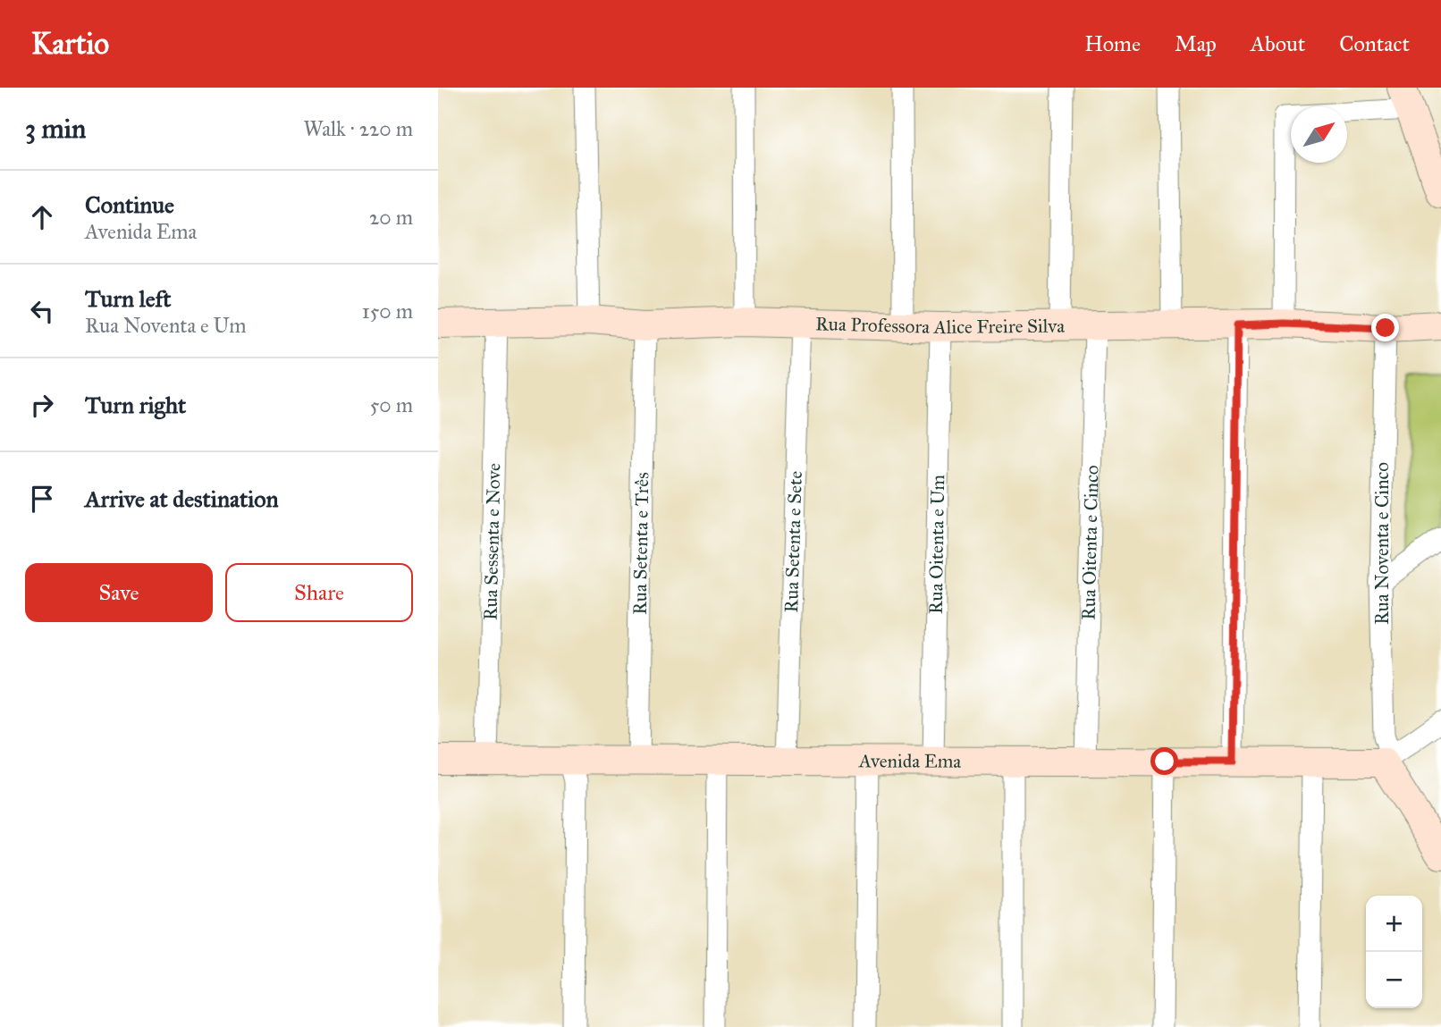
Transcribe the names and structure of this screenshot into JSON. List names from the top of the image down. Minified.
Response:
{"streets":{"main road":["Rua Professora Alice Freire Silva","Avenida Ema"],"street":["Rua Sessenta e Nove","Rua Setenta e Sete","Rua Setenta e Três","Rua Oitenta e Cinco","Rua Noventa e Cinco","Rua Oitenta e Um"]},"crossings":[["Rua Professora Alice Freire Silva","Rua Sessenta e Nove"],["Rua Professora Alice Freire Silva","Rua Setenta e Sete"],["Rua Professora Alice Freire Silva","Rua Setenta e Três"],["Rua Professora Alice Freire Silva","Rua Oitenta e Cinco"],["Rua Professora Alice Freire Silva","Rua Noventa e Cinco"],["Rua Professora Alice Freire Silva","Rua Oitenta e Um"],["Rua Sessenta e Nove","Avenida Ema"],["Rua Setenta e Sete","Avenida Ema"],["Rua Setenta e Três","Avenida Ema"],["Rua Oitenta e Cinco","Avenida Ema"],["Rua Noventa e Cinco","Avenida Ema"],["Rua Oitenta e Um","Avenida Ema"]],"north":"top right","page":{"header":"Kartio","nav":["Home","Map","About","Contact"],"heading":["3 min","Walk · 220 m"],"list":[["Continue","Avenida Ema","20 m"],["Turn left","Rua Noventa e Um","150 m"],["Turn right","50 m"],"Arrive at destination"],"buttons":["Save","Share"],"map_buttons":["+","−"]}}
